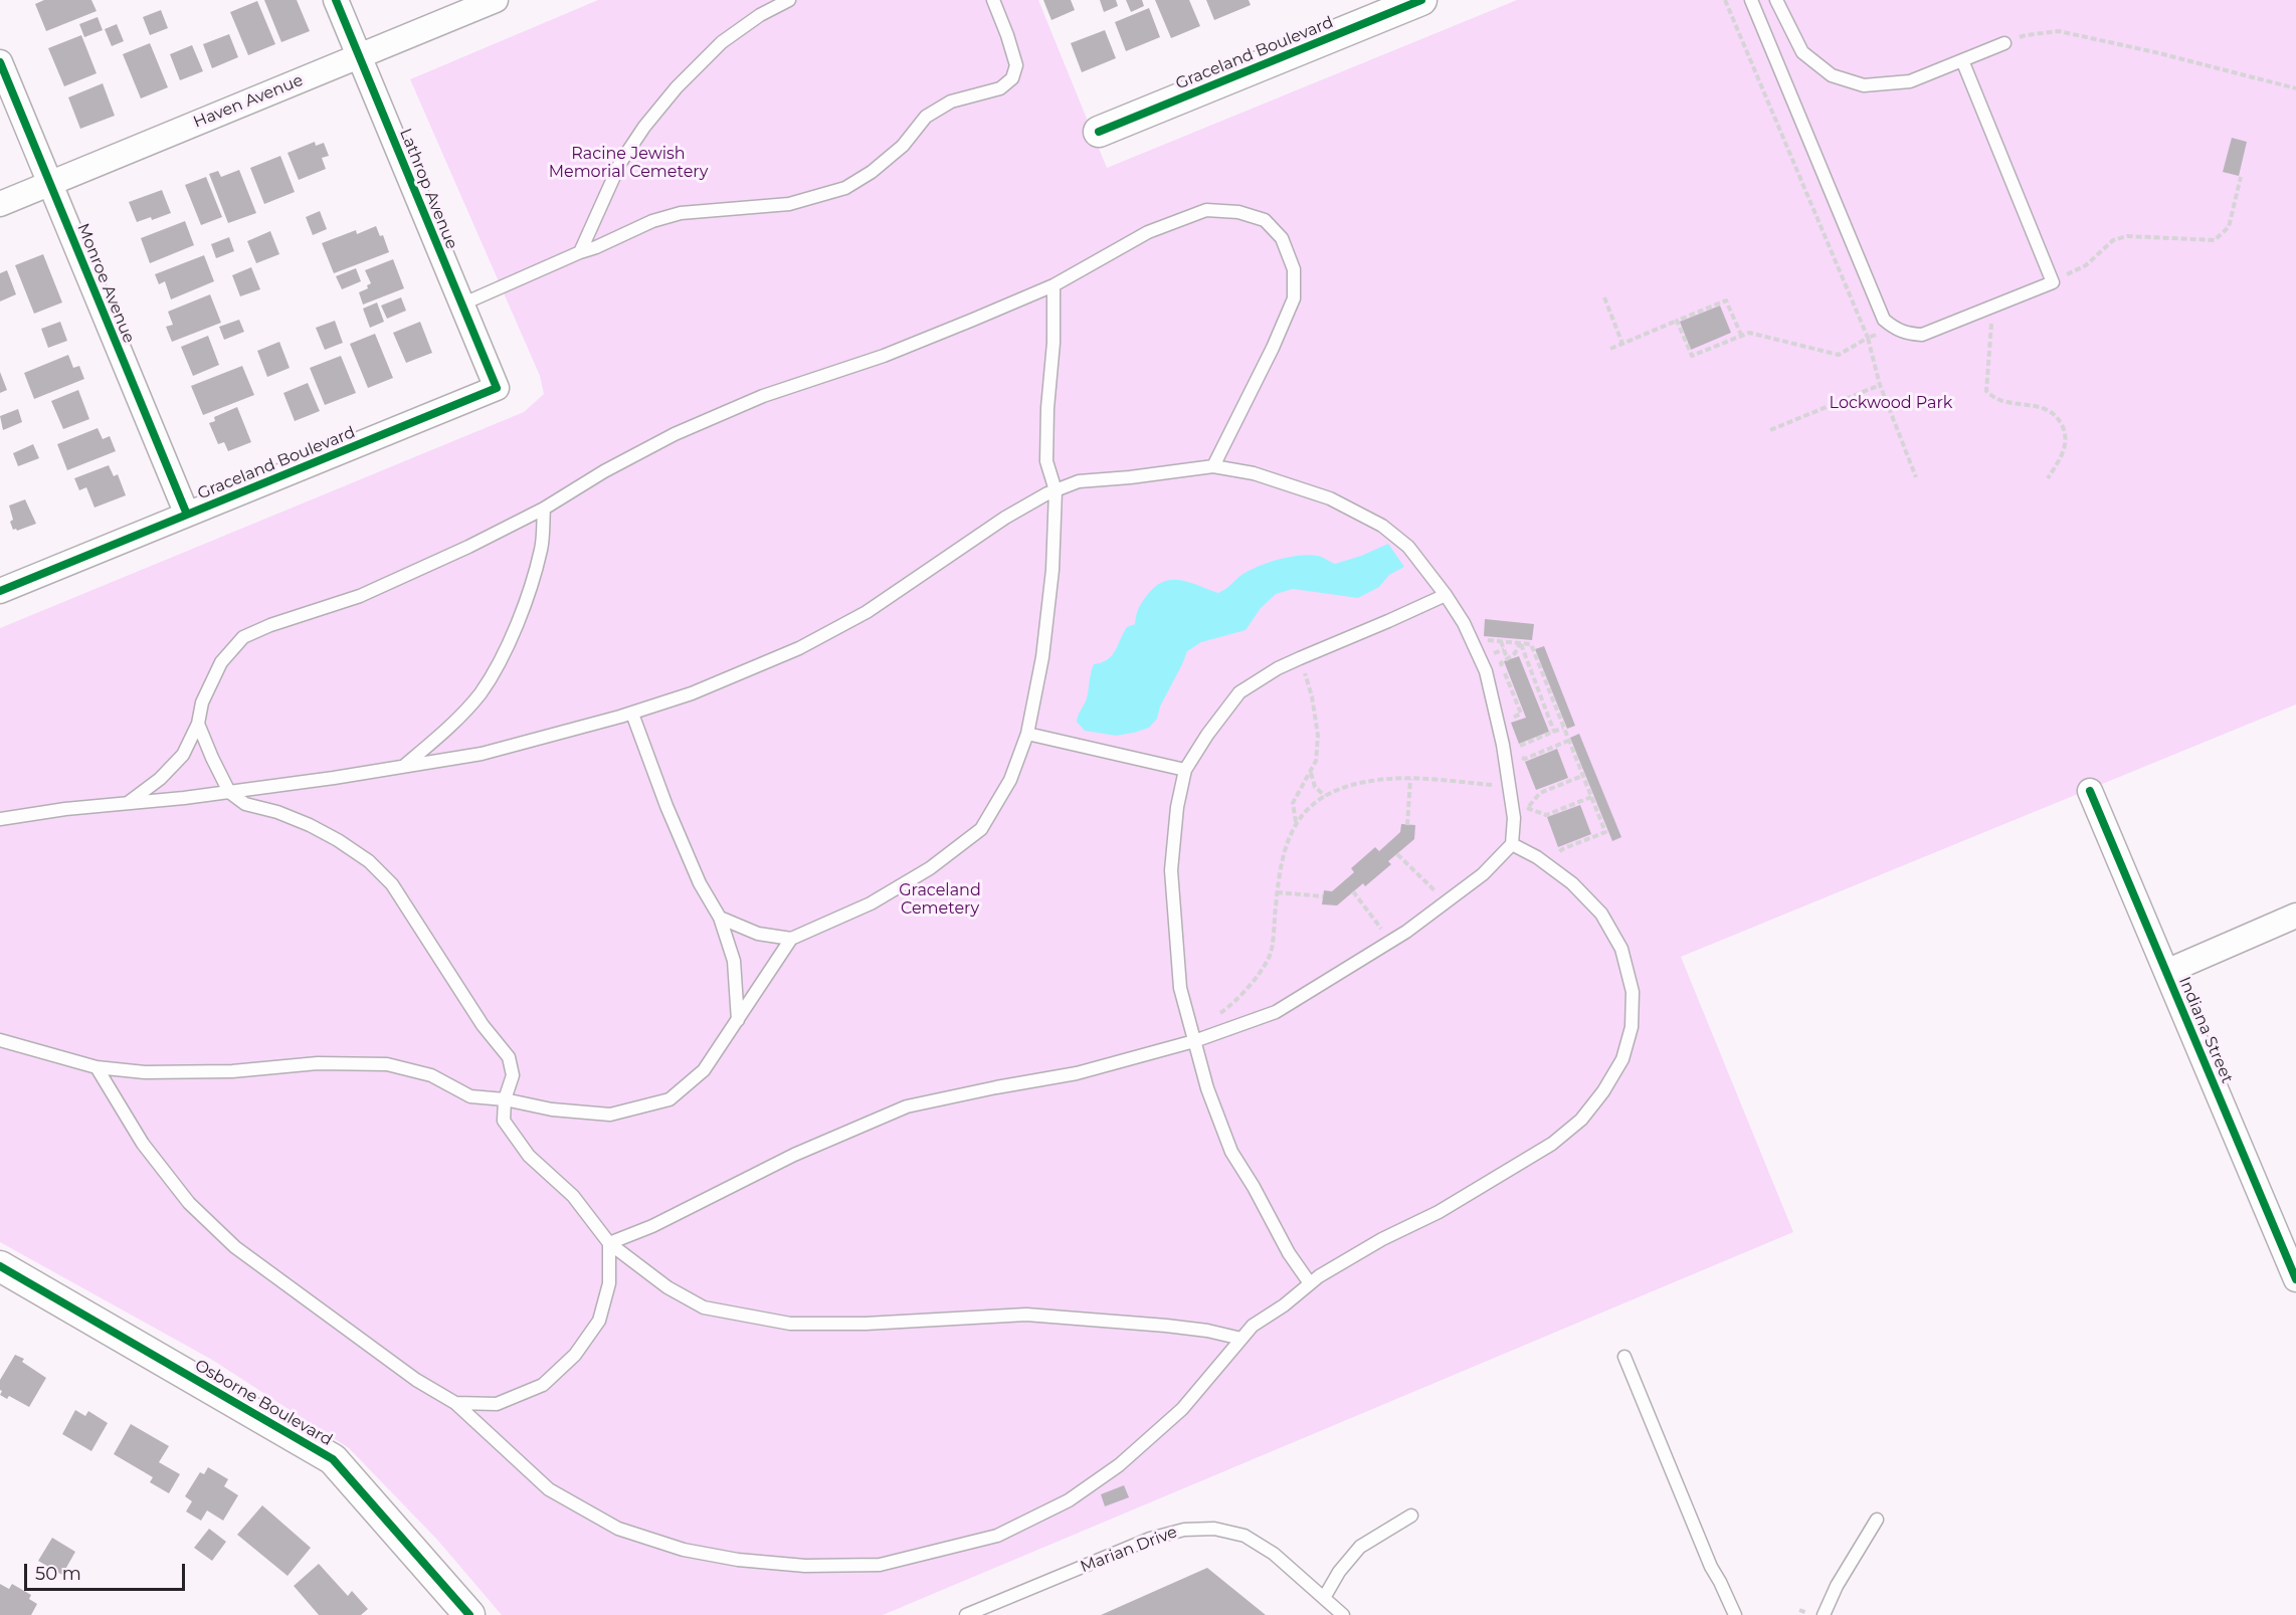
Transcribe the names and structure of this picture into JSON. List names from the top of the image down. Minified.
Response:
{"streets":{"street":["Graceland Boulevard","Haven Avenue","Lathrop Avenue","Monroe Avenue","Indiana Street","Osborne Boulevard"],"lane":["Marian Drive"]},"crossings":[["Graceland Boulevard","Lathrop Avenue"],["Graceland Boulevard","Monroe Avenue"],["Haven Avenue","Lathrop Avenue"],["Haven Avenue","Monroe Avenue"]],"parks":["Racine Jewish Memorial Cemetery","Lockwood Park","Graceland Cemetery"],"scale_bar":"50 m"}
